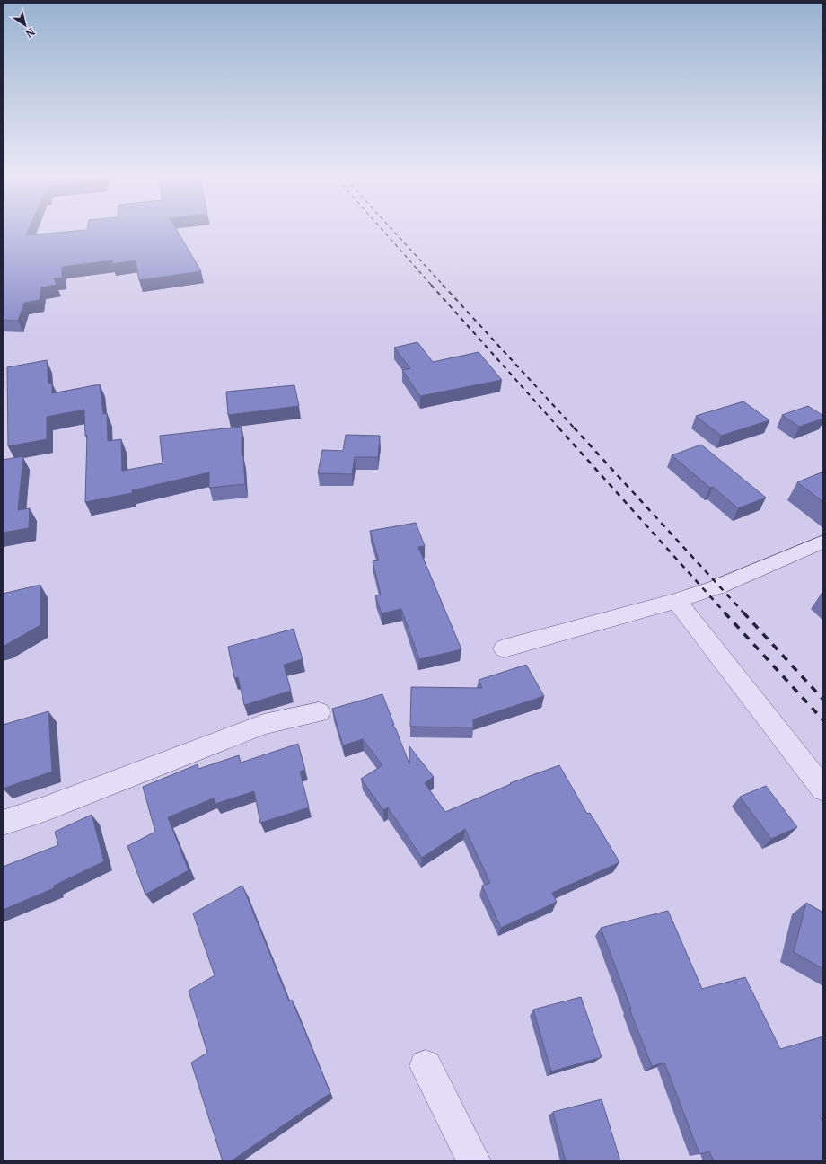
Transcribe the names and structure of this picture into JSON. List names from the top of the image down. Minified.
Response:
{"north":"bottom right"}
